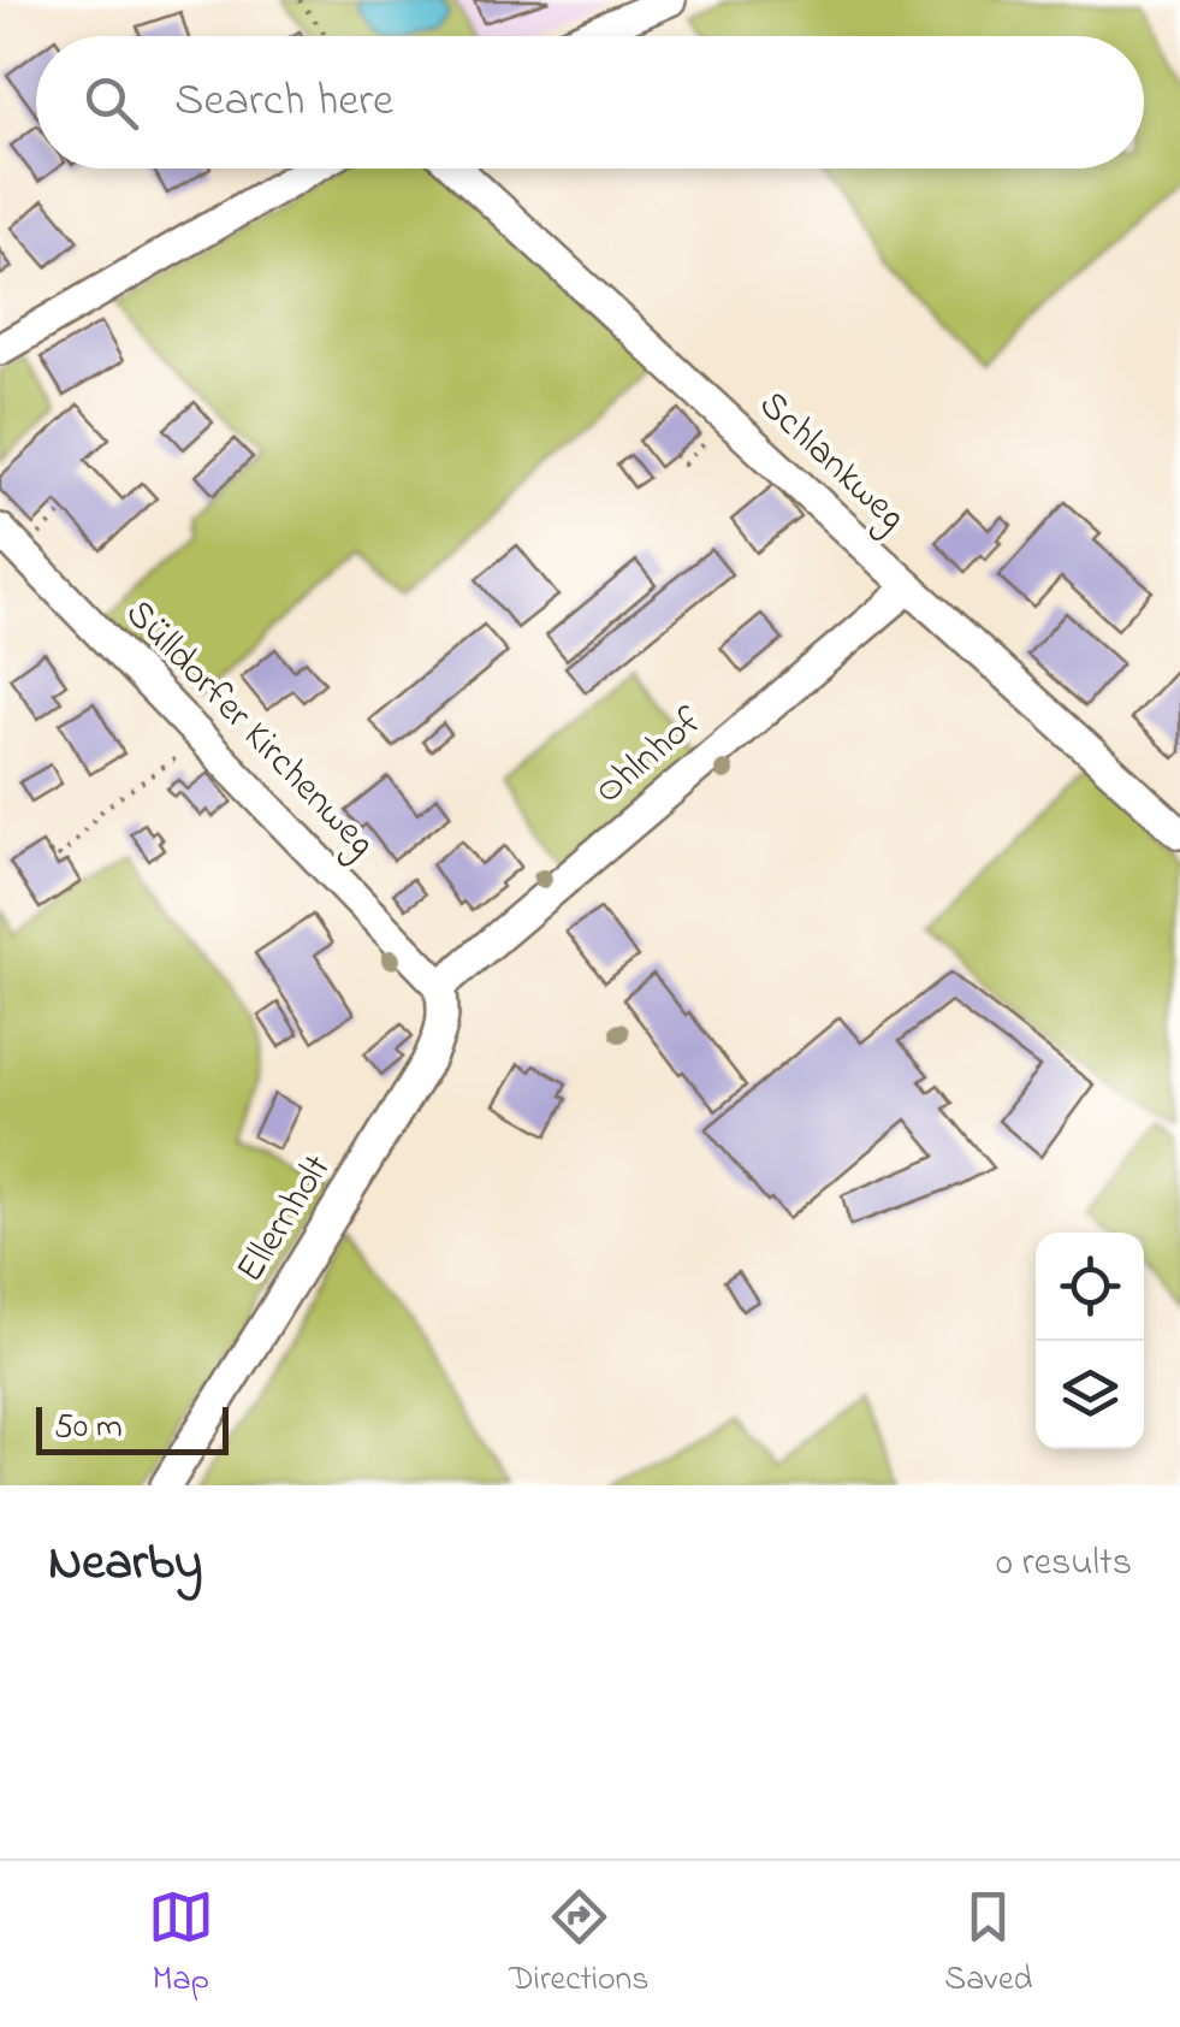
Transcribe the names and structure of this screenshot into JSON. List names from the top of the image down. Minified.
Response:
{"streets":{"street":["Schlankweg","Sülldorfer Kirchenweg","Ohlnhof","Ellernholt"]},"crossings":[["Schlankweg","Ohlnhof"],["Sülldorfer Kirchenweg","Ohlnhof"],["Sülldorfer Kirchenweg","Ellernholt"],["Ohlnhof","Ellernholt"]],"scale_bar":"50 m","page":{"search":"Search here","scale":"50 m","heading":["Nearby","0 results"],"nav":["Map","Directions","Saved"]}}
